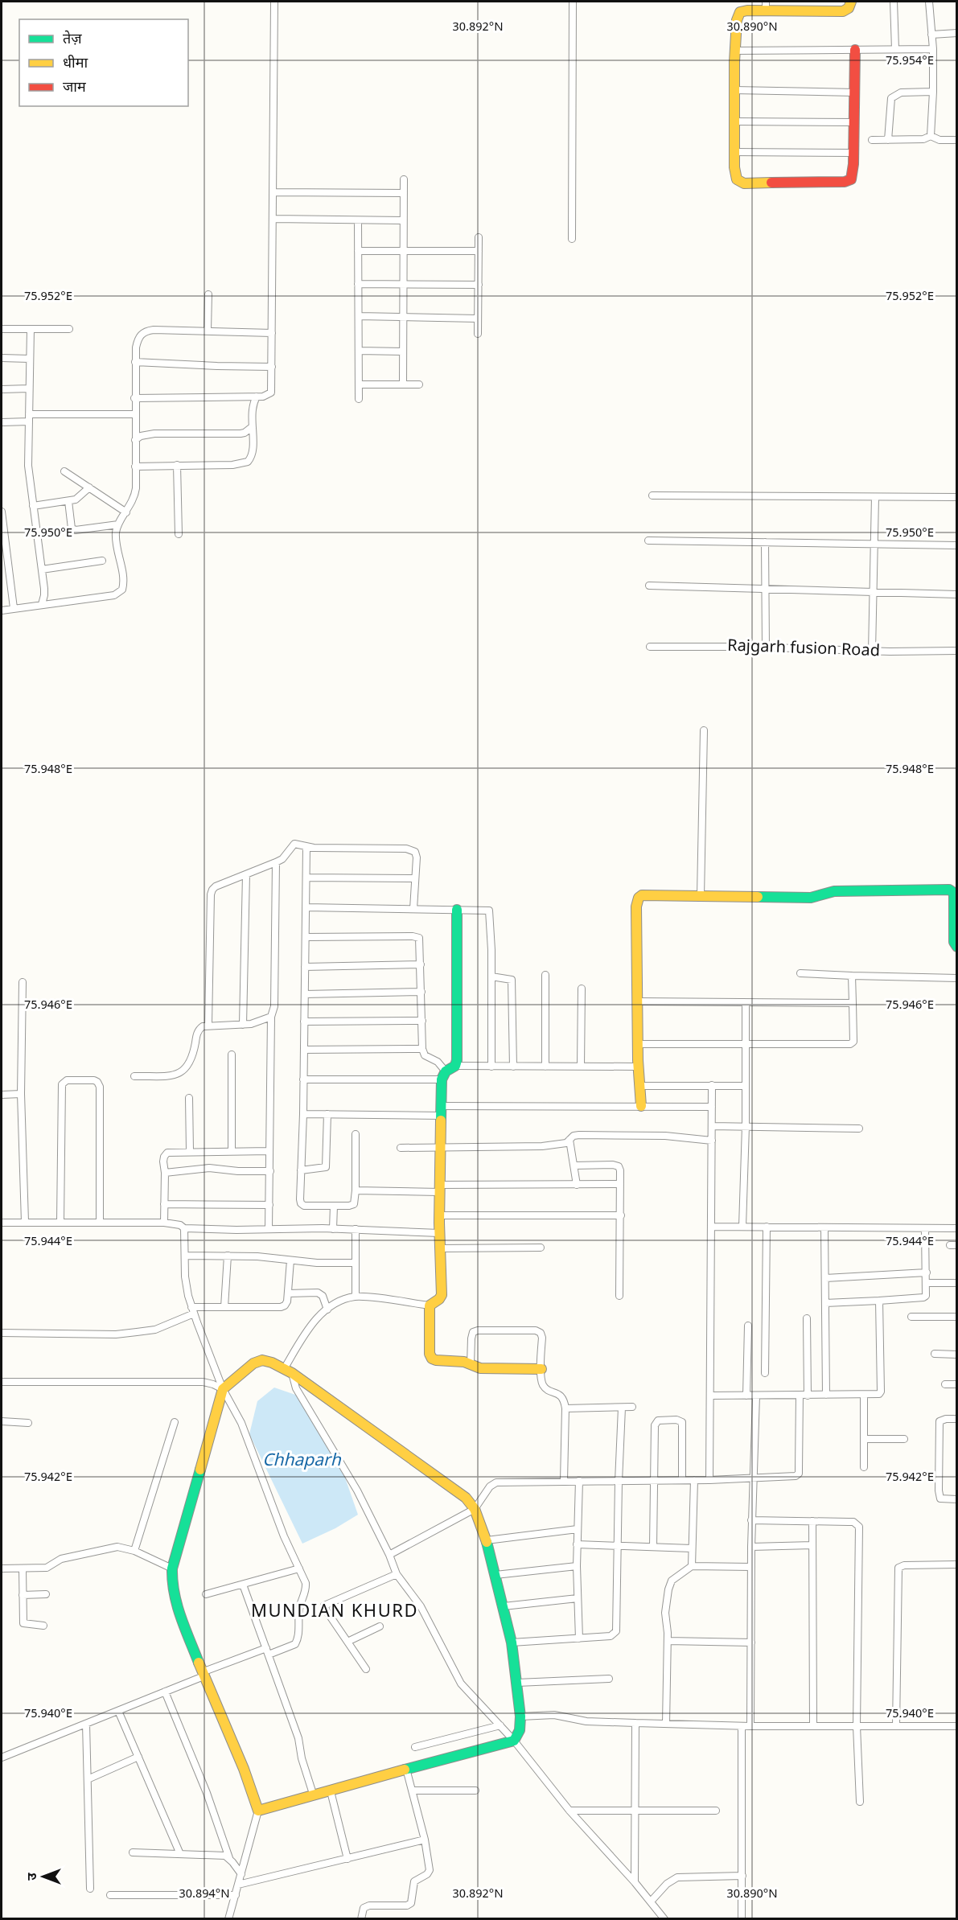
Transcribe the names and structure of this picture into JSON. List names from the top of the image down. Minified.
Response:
{"streets":{"street":["Rajgarh fusion Road"]},"districts":["MUNDIAN KHURD"],"water":["Chhaparh"],"legend":["तेज़","धीमा","जाम"],"north":"left","coordinates":["30.892°N","30.890°N","75.954°E","75.952°E","75.950°E","75.948°E","75.946°E","75.944°E","75.942°E","75.940°E","30.894°N"]}
